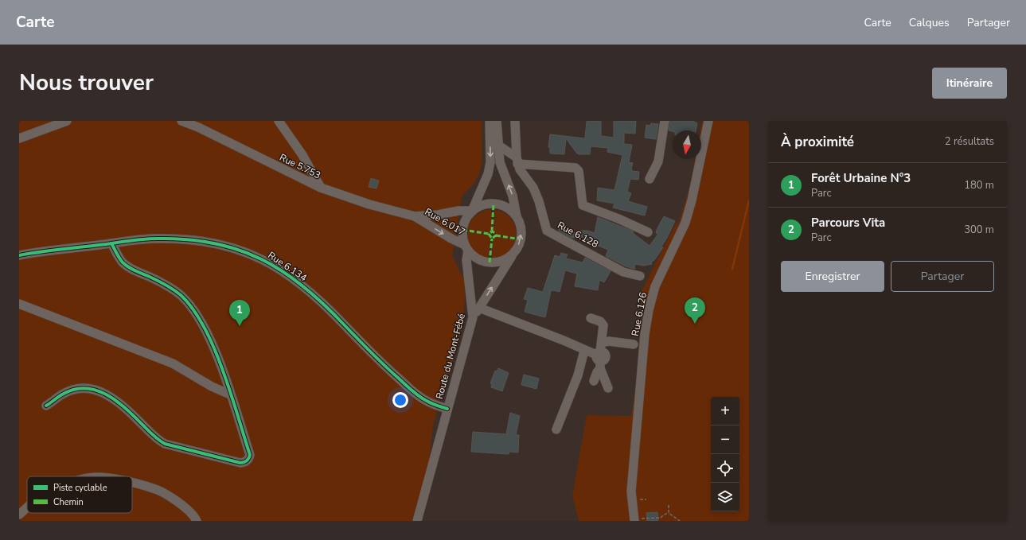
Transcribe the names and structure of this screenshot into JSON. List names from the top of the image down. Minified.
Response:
{"streets":{"street":["Rue 5.753","Rue 6.017","Rue 6.128","Rue 6.134","Rue 6.126","Route du Mont-Fébé"]},"crossings":[["Rue 5.753","Rue 6.017"],["Rue 6.017","Route du Mont-Fébé"],["Rue 6.134","Route du Mont-Fébé"]],"legend":["Piste cyclable","Chemin"],"north":"bottom","page":{"header":"Carte","nav":["Carte","Calques","Partager"],"title":"Nous trouver","buttons":["Itinéraire",["Enregistrer","Partager"]],"heading":["À proximité","2 résultats"],"list":[{"mark":"1","name":"Forêt Urbaine N°3","note":"Parc","value":"180 m"},{"mark":"2","name":"Parcours Vita","note":"Parc","value":"300 m"}],"pins":["2","1"],"map_buttons":["+","−"]}}
